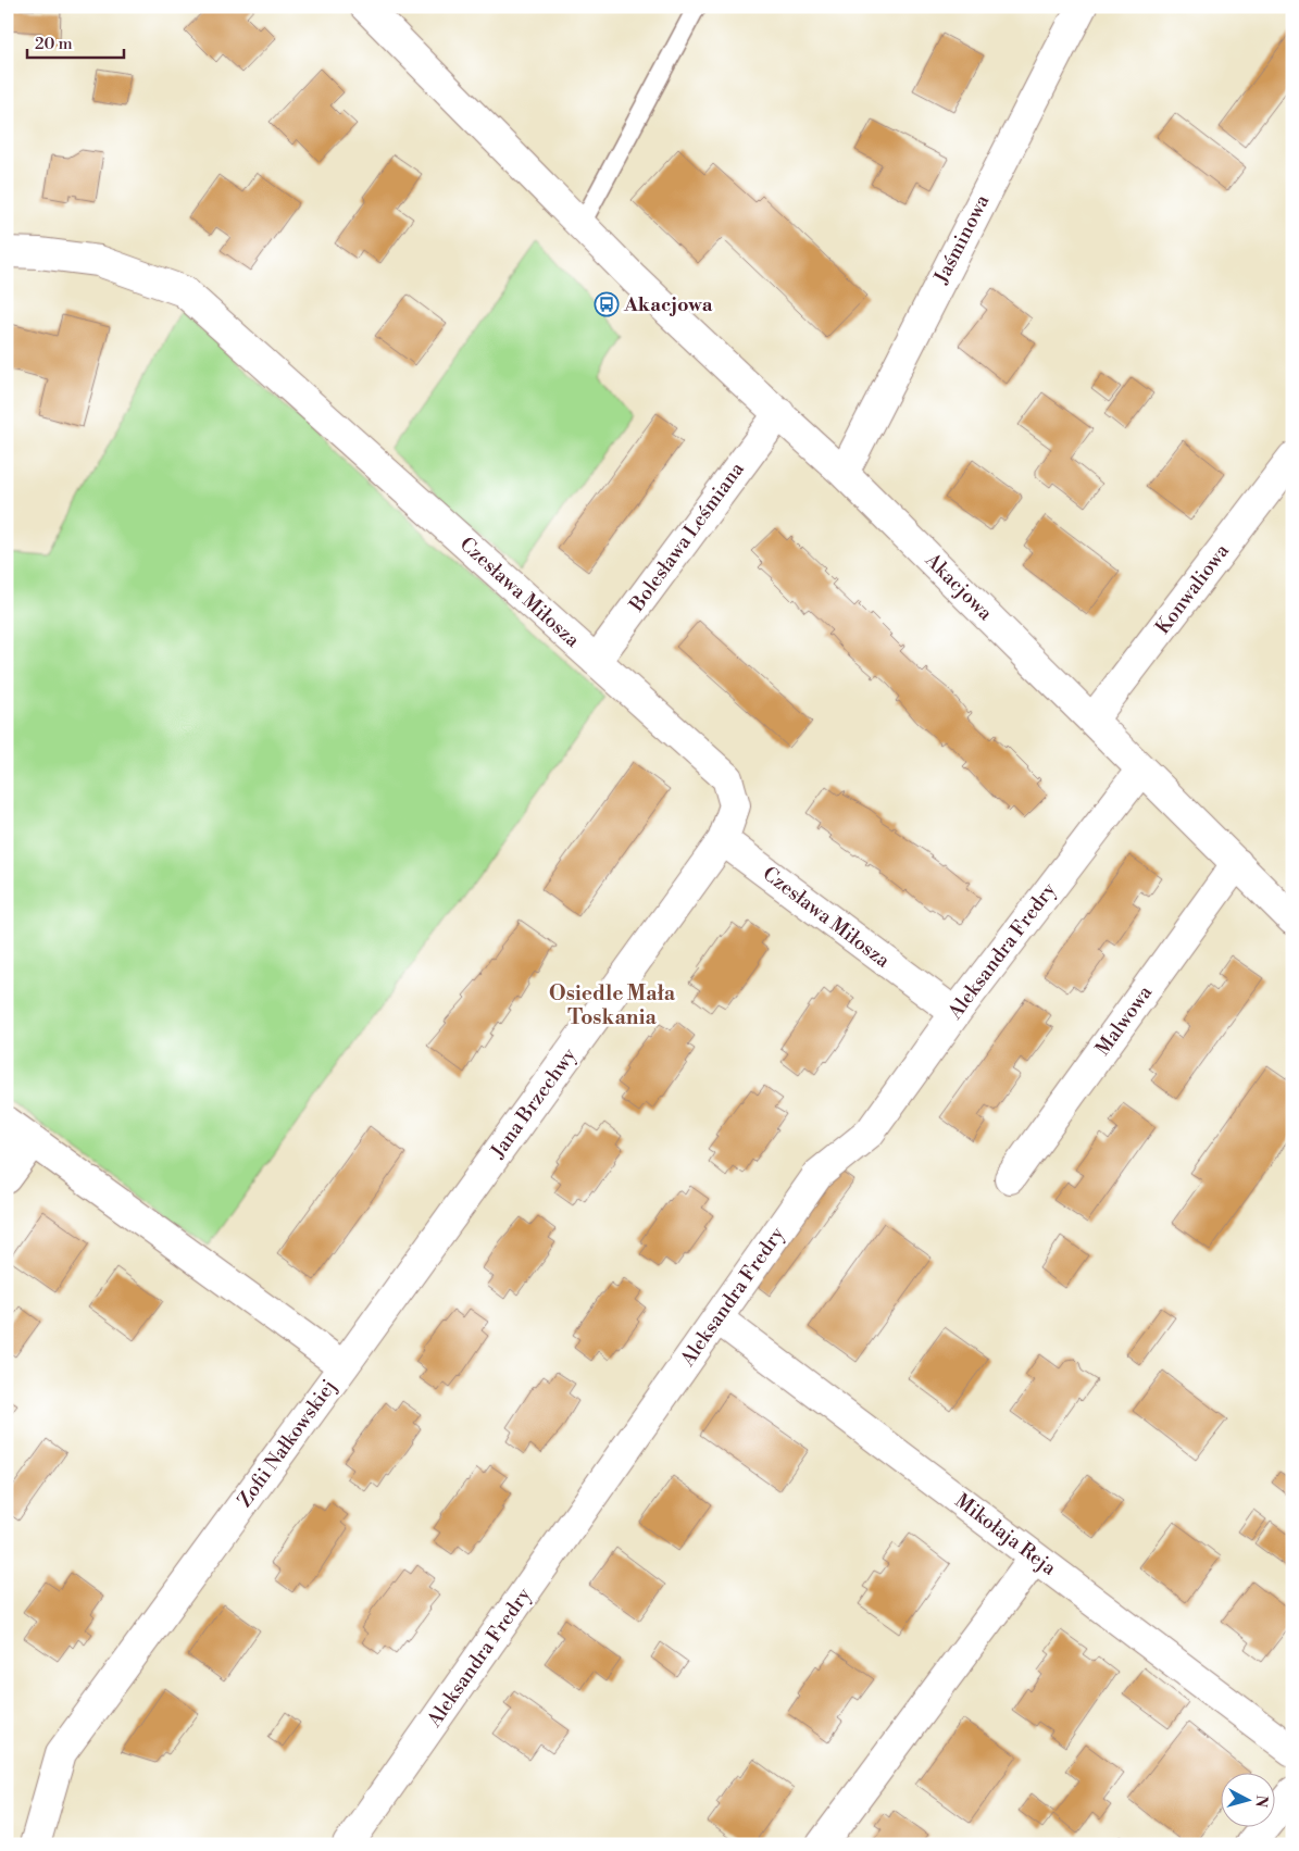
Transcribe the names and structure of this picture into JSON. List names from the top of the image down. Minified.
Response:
{"streets":{"street":["Jaśminowa","Bolesława Leśmiana","Akacjowa","Konwaliowa","Czesława Miłosza","Aleksandra Fredry","Malwowa","Jana Brzechwy","Zofii Nałkowskiej","Mikołaja Reja"]},"crossings":[["Jaśminowa","Akacjowa"],["Bolesława Leśmiana","Akacjowa"],["Bolesława Leśmiana","Czesława Miłosza"],["Akacjowa","Konwaliowa"],["Akacjowa","Aleksandra Fredry"],["Akacjowa","Malwowa"],["Czesława Miłosza","Aleksandra Fredry"],["Czesława Miłosza","Jana Brzechwy"],["Aleksandra Fredry","Mikołaja Reja"],["Jana Brzechwy","Zofii Nałkowskiej"]],"districts":["Osiedle Mała Toskania"],"places":{"bus stop":["Akacjowa"]},"scale_bar":"20 m","north":"right"}
